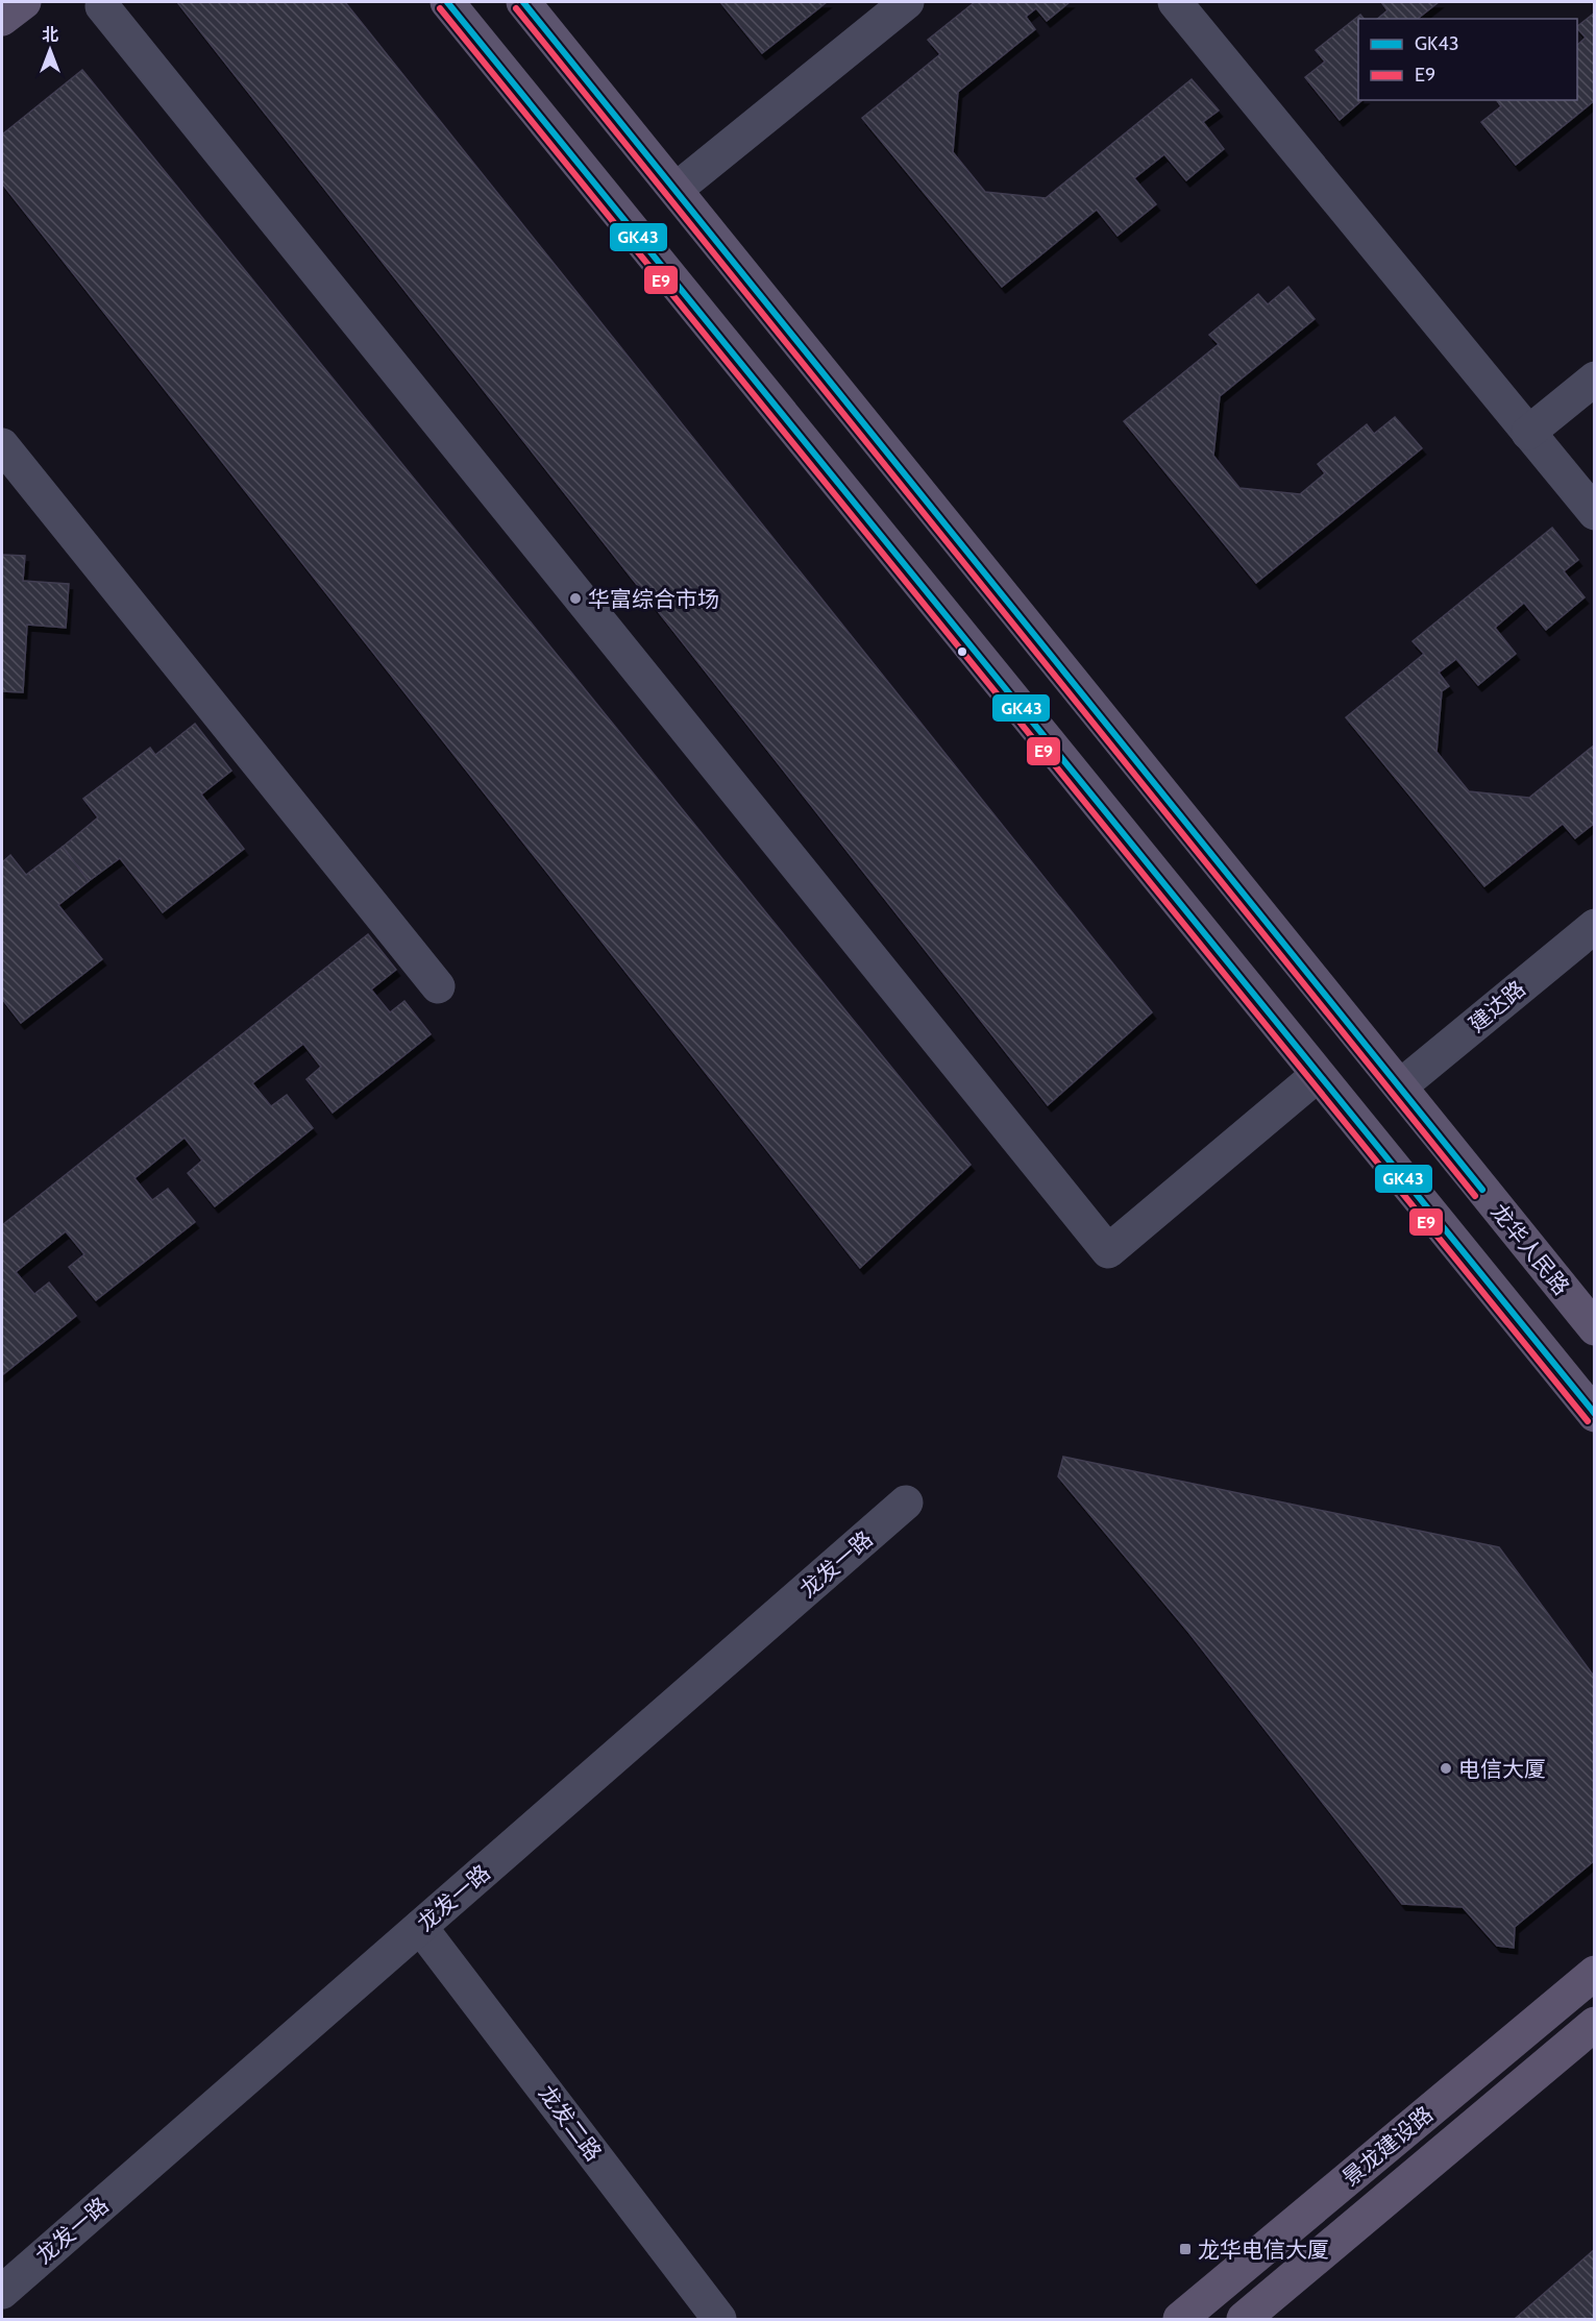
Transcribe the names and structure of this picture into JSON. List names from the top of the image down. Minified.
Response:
{"streets":{"main road":["龙华人民路","景龙建设路"],"street":["建达路","龙发一路","龙发二路"]},"crossings":[["建达路","龙华人民路"],["龙发一路","龙发二路"]],"places":{"other":["华富综合市场","电信大厦"],"transit":["龙华电信大厦"]},"lines":["transit line GK43","transit line E9"],"legend":["GK43","E9"],"north":"top"}
